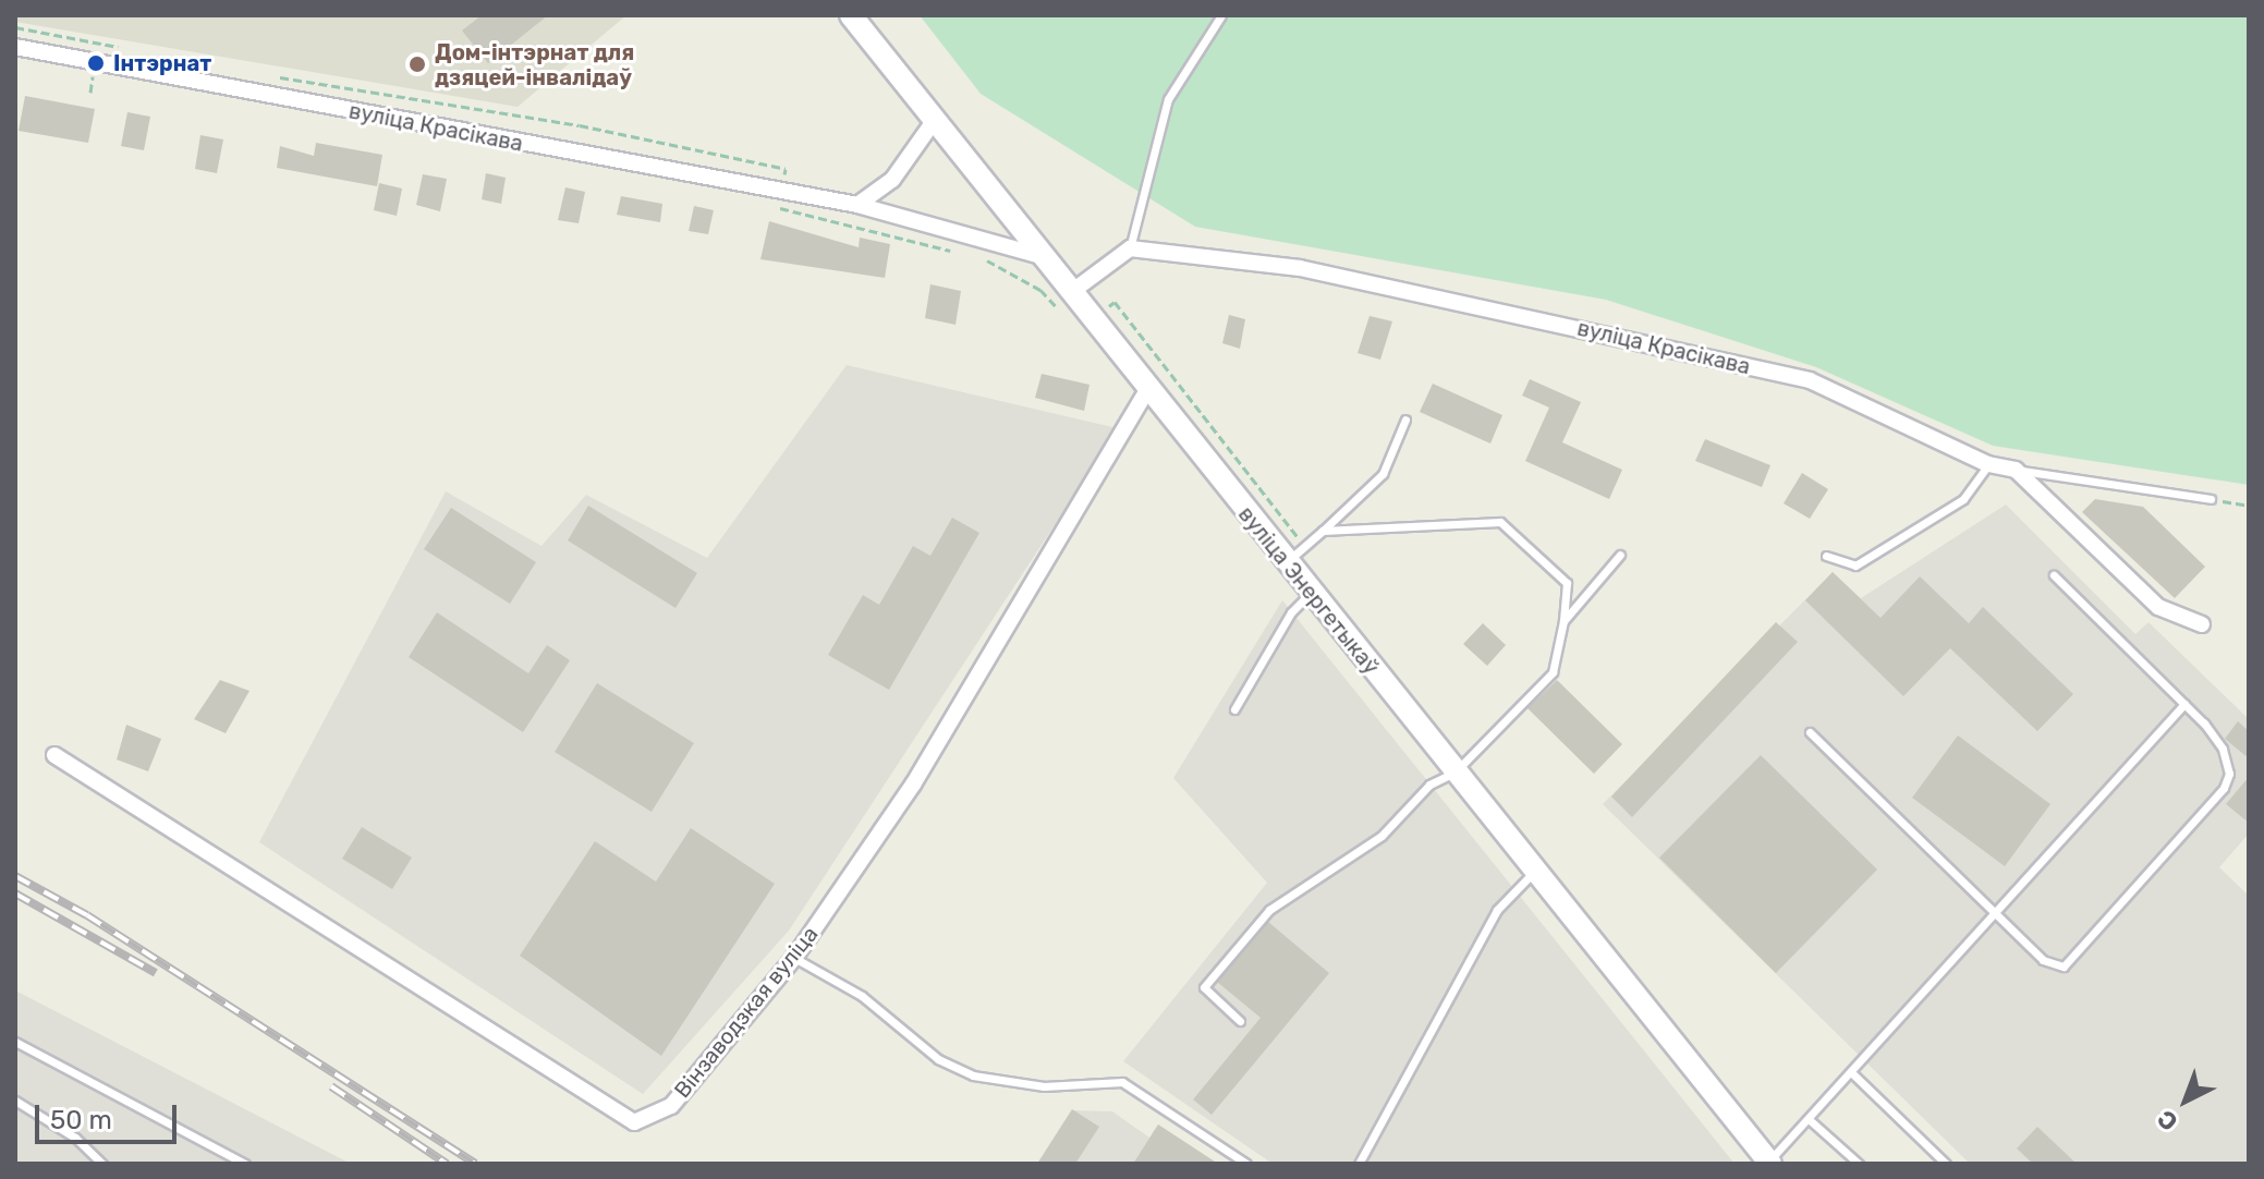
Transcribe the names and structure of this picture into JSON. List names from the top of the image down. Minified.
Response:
{"streets":{"main road":["вуліца Энергетыкаў"],"street":["вуліца Красікава","Вінзаводзкая вуліца"]},"crossings":[["вуліца Красікава","вуліца Энергетыкаў"],["вуліца Энергетыкаў","Вінзаводзкая вуліца"]],"places":["Інтэрнат","Дом-інтэрнат для дзяцей-інвалідаў"],"scale_bar":"50 m","north":"bottom left"}
